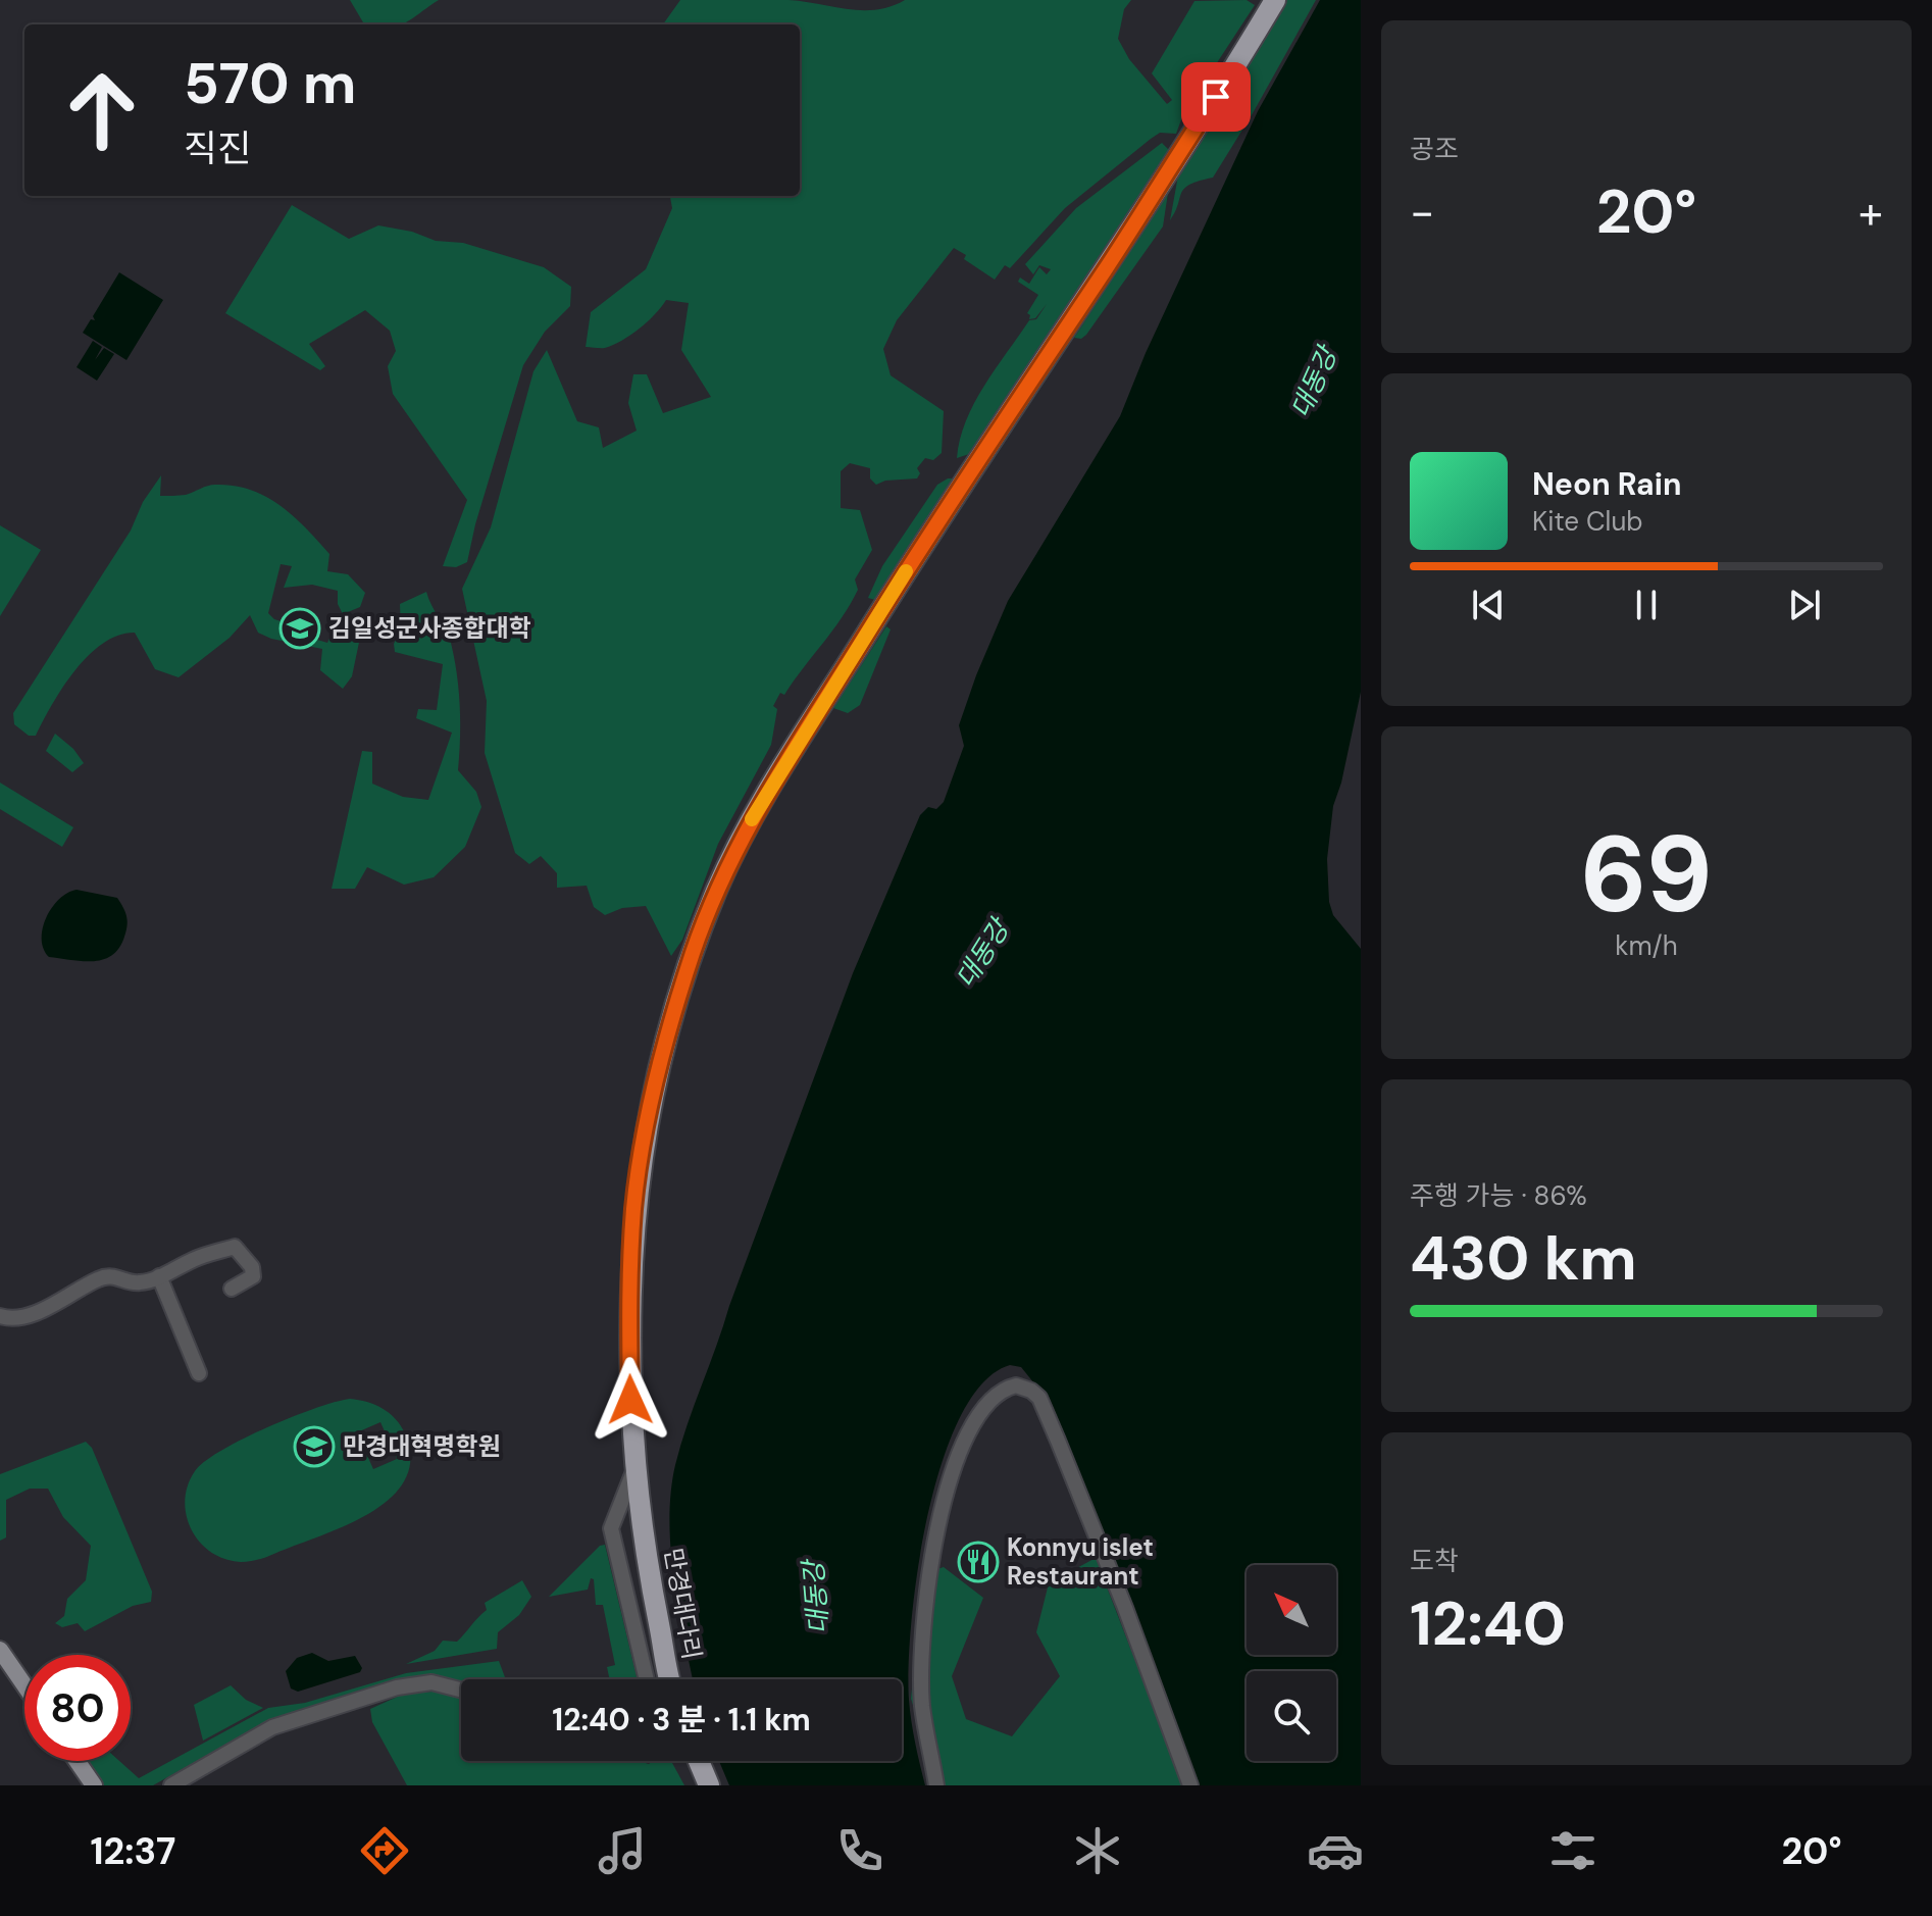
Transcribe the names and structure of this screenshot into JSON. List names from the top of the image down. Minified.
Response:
{"streets":{"highway":["만경대다리"]},"water":["대동강"],"places":{"school or university":["김일성군사종합대학","만경대혁명학원"],"restaurant":["Konnyu islet Restaurant"]},"north":"top left","page":{"tile":["공조",["69","km/h"],["주행 가능 · 86%","430 km"],["도착","12:40"]],"turn":["570 m","직진"],"heat":["−","20°","+"],"song":["Neon Rain","Kite Club"],"limit":"80","trip":"12:40 · 3 분 · 1.1 km","tabs":["12:37","20°"]}}
